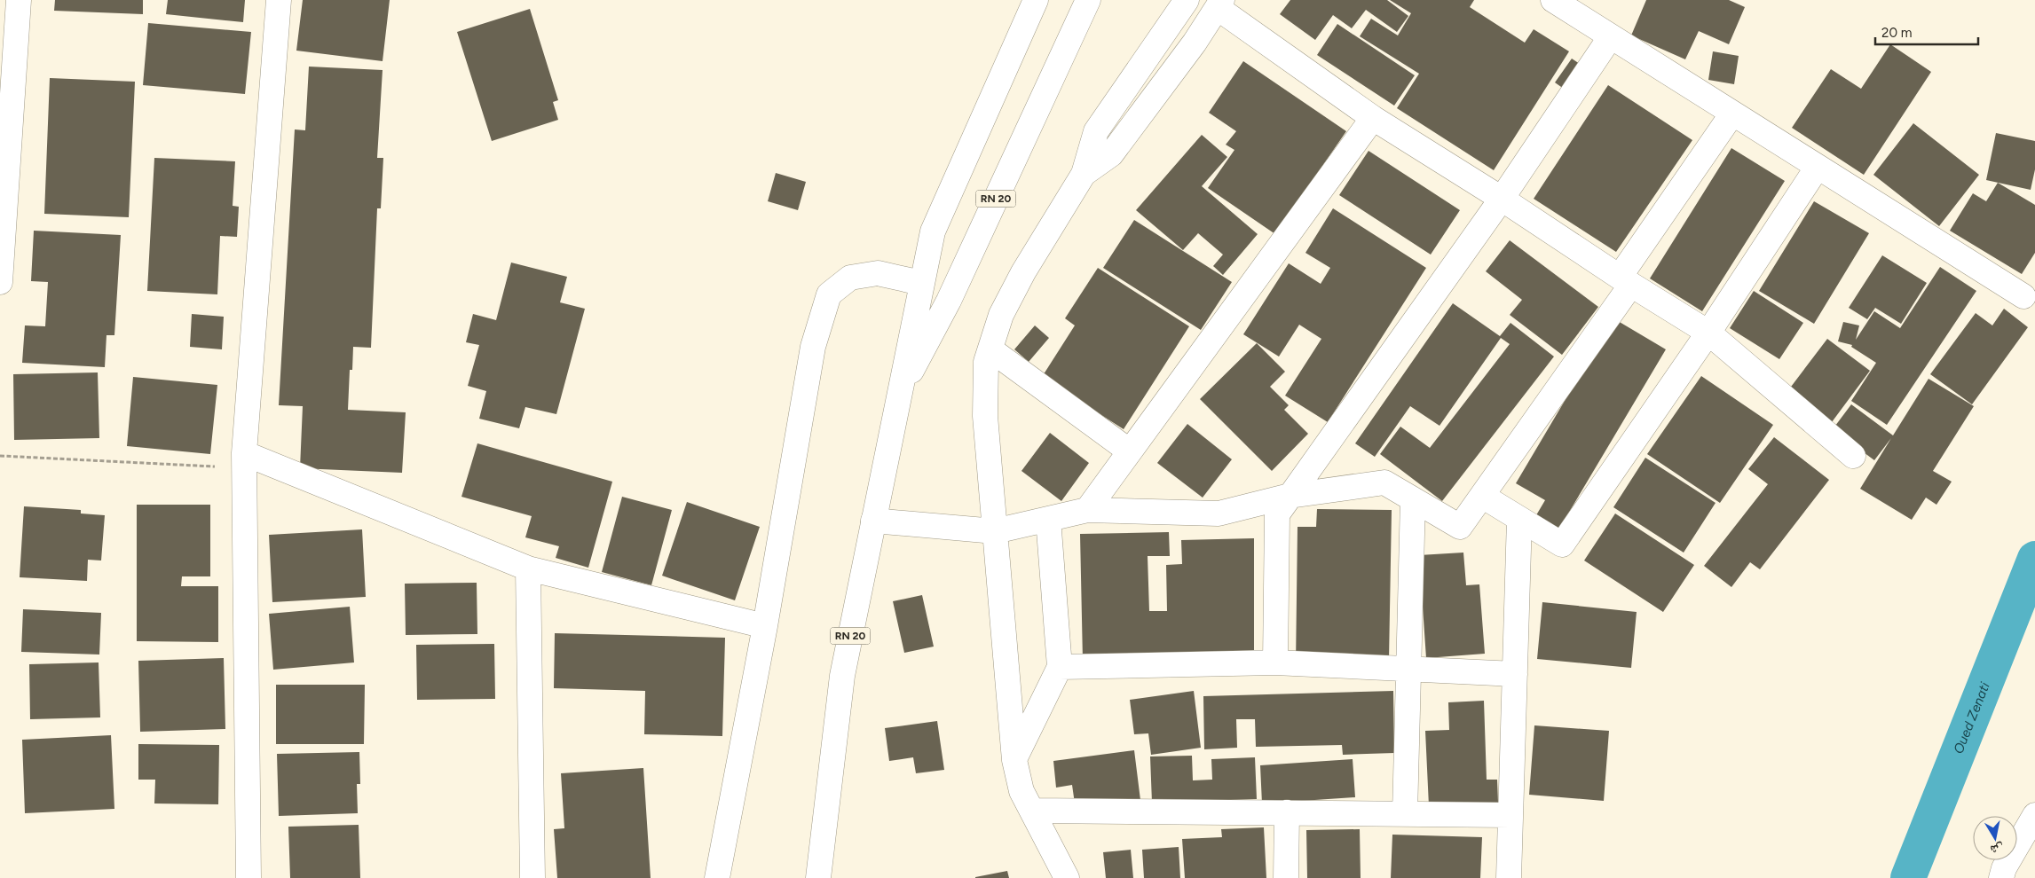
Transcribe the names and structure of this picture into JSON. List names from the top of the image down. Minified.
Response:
{"streets":{"street":["RN 20"]},"water":["Oued Zenati"],"scale_bar":"20 m","north":"bottom"}
